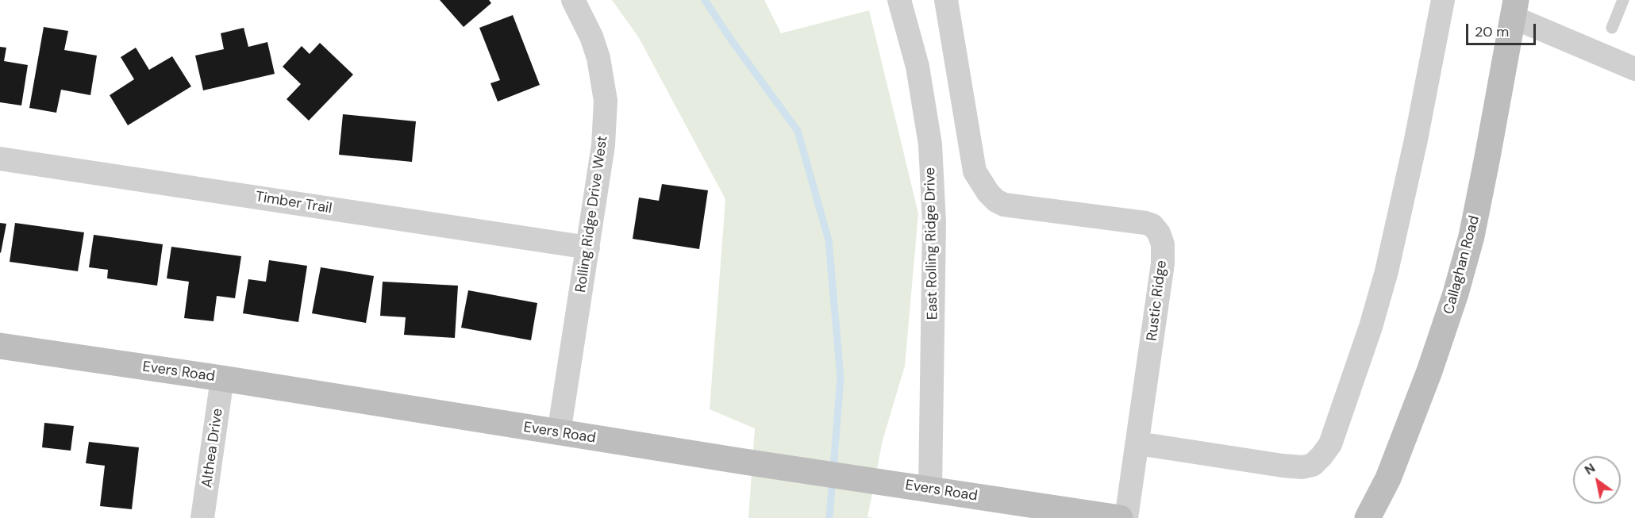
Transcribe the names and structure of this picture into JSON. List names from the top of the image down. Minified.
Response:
{"streets":{"main road":["Callaghan Road","Evers Road"],"street":["Timber Trail","Rolling Ridge Drive West","East Rolling Ridge Drive","Rustic Ridge","Althea Drive"]},"crossings":[["Timber Trail","Rolling Ridge Drive West"],["Rolling Ridge Drive West","Evers Road"],["East Rolling Ridge Drive","Evers Road"],["Evers Road","Althea Drive"]],"scale_bar":"20 m","north":"top left"}
